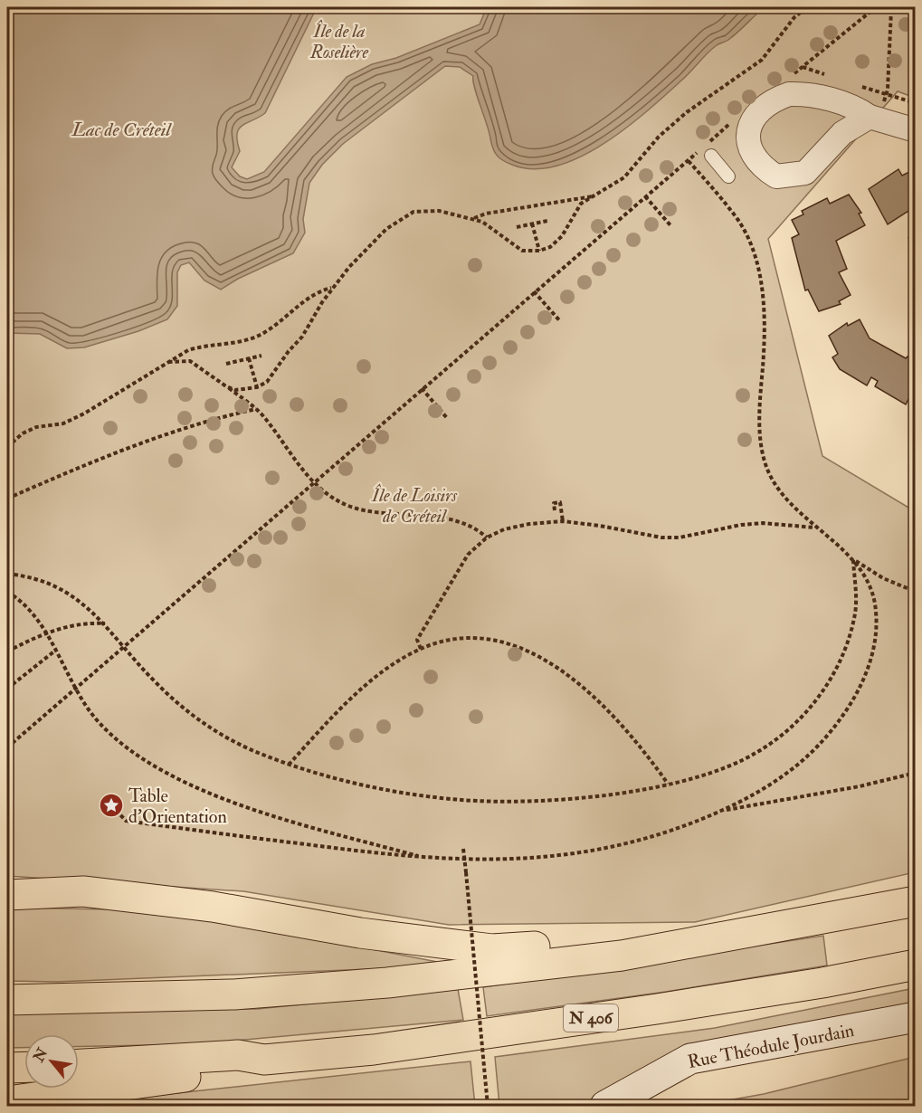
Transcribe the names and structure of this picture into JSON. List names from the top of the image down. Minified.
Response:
{"streets":{"highway":["N 406"],"main road":["Rue Théodule Jourdain"]},"water":["Lac de Créteil"],"parks":["Île de la Roselière","Île de Loisirs de Créteil"],"places":{"place":["Table d'Orientation"]},"north":"top left"}
